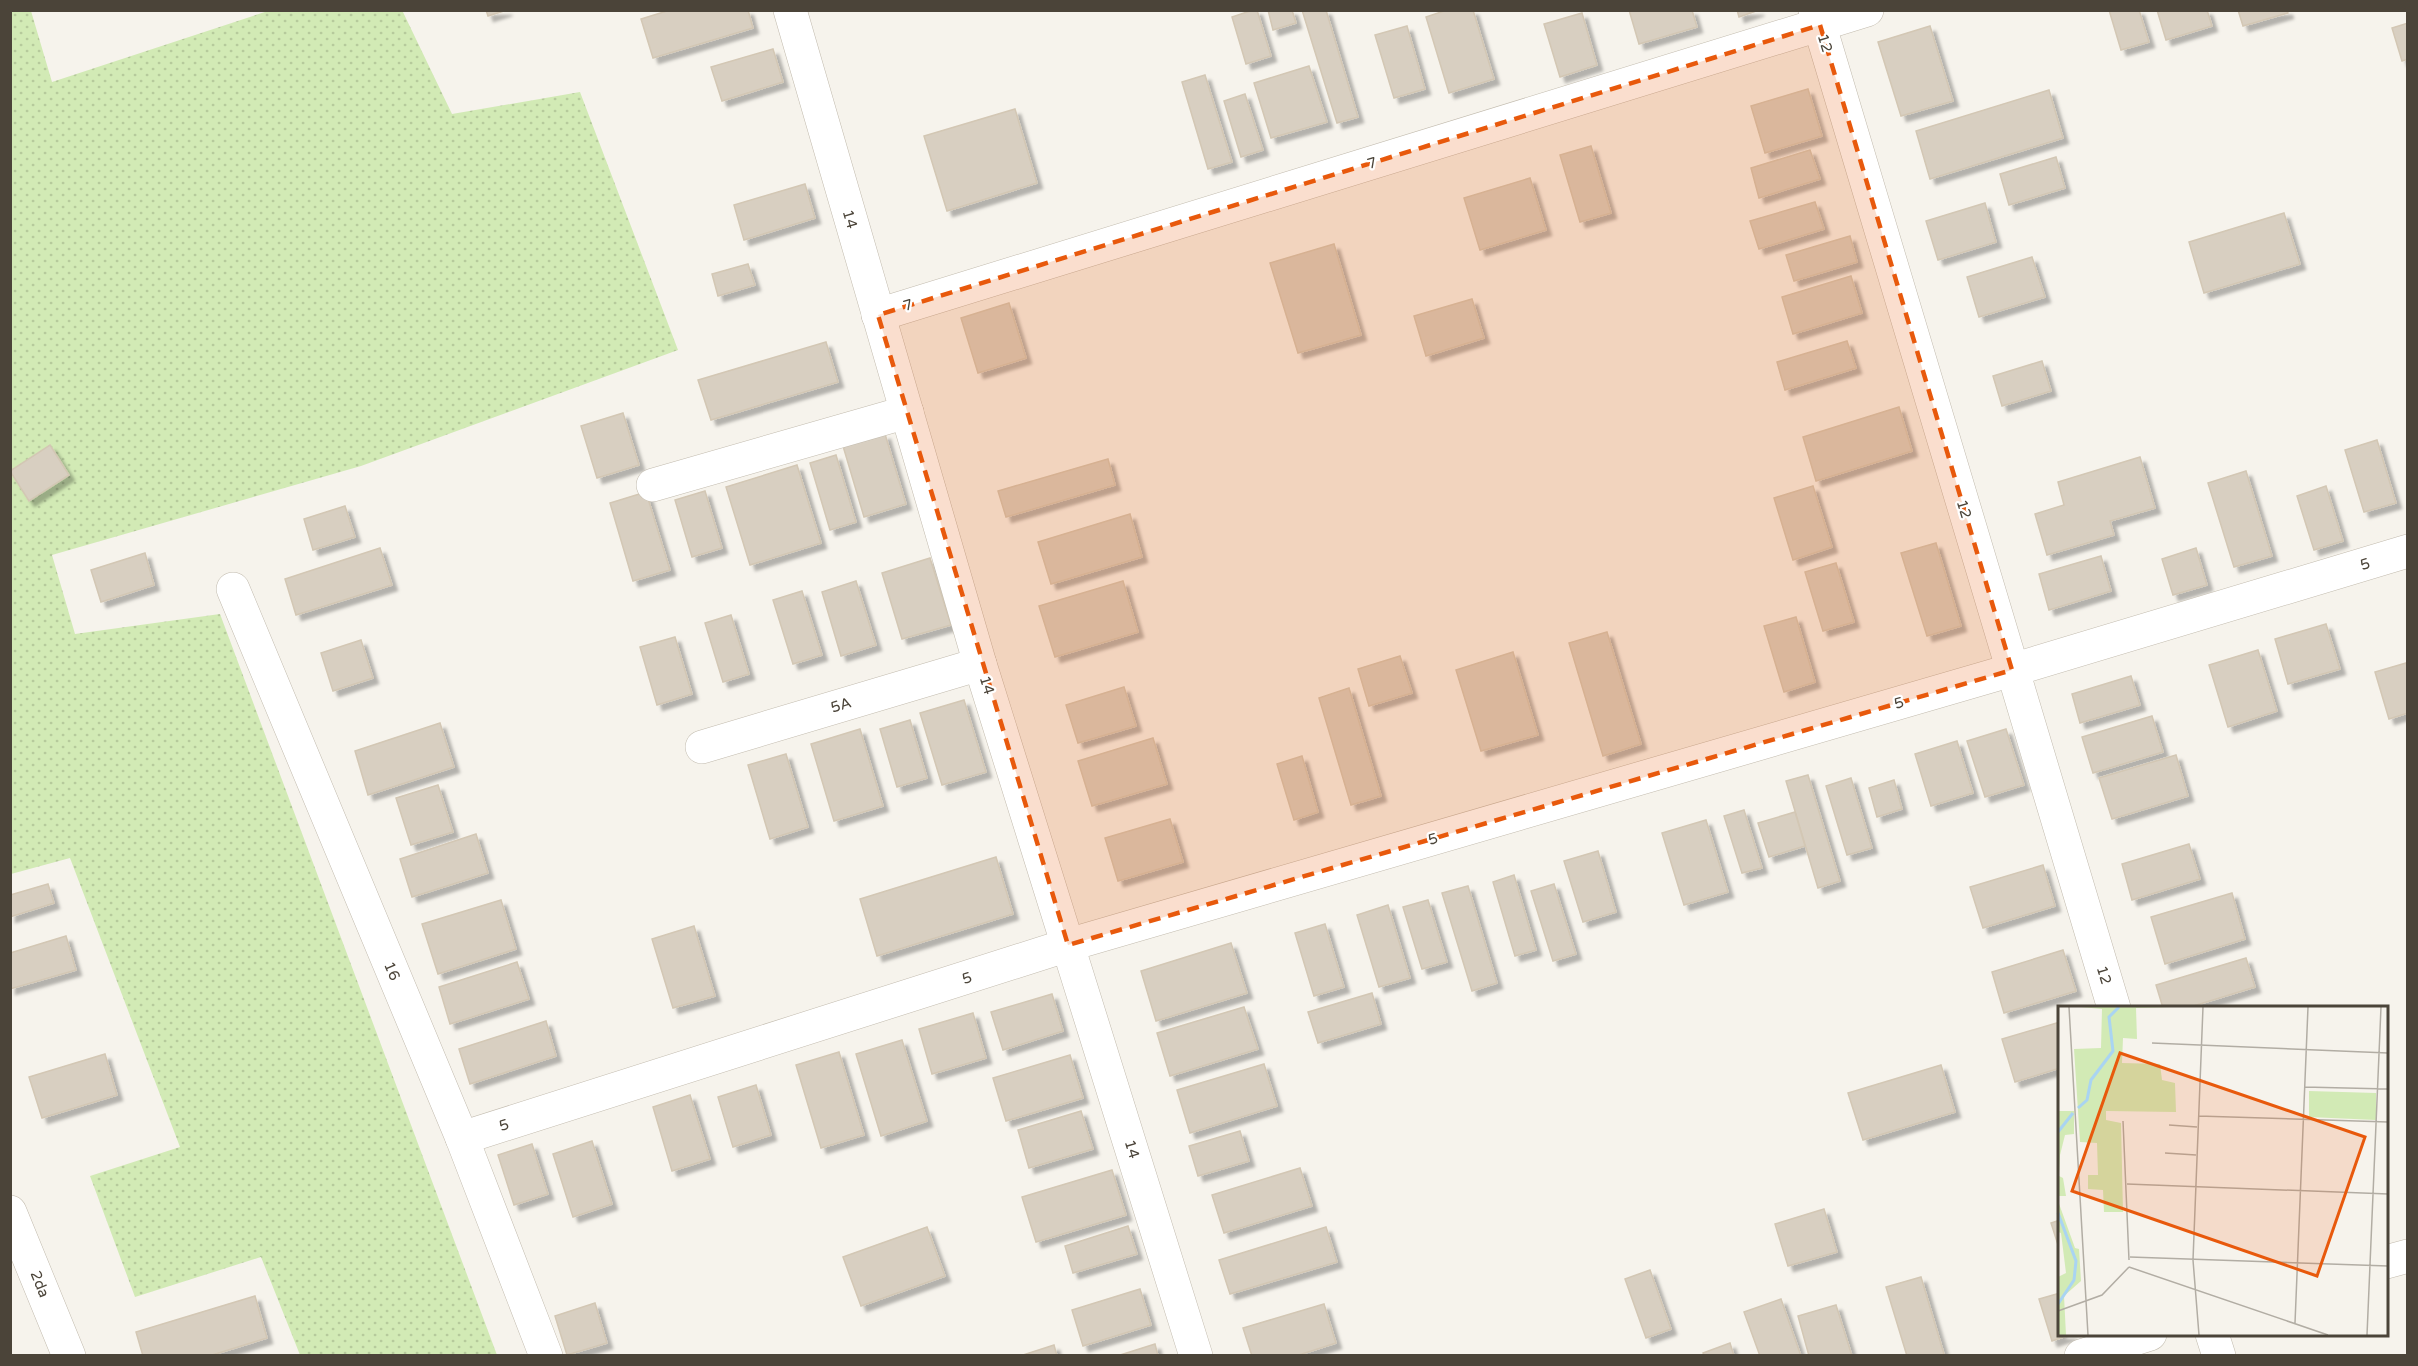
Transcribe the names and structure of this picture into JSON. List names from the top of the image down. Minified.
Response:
{"streets":{"street":["12","7","14","5","5A","16","2da"]},"crossings":[["12","7"],["12","5"],["7","14"],["14","5"],["14","5A"],["5","16"]]}
